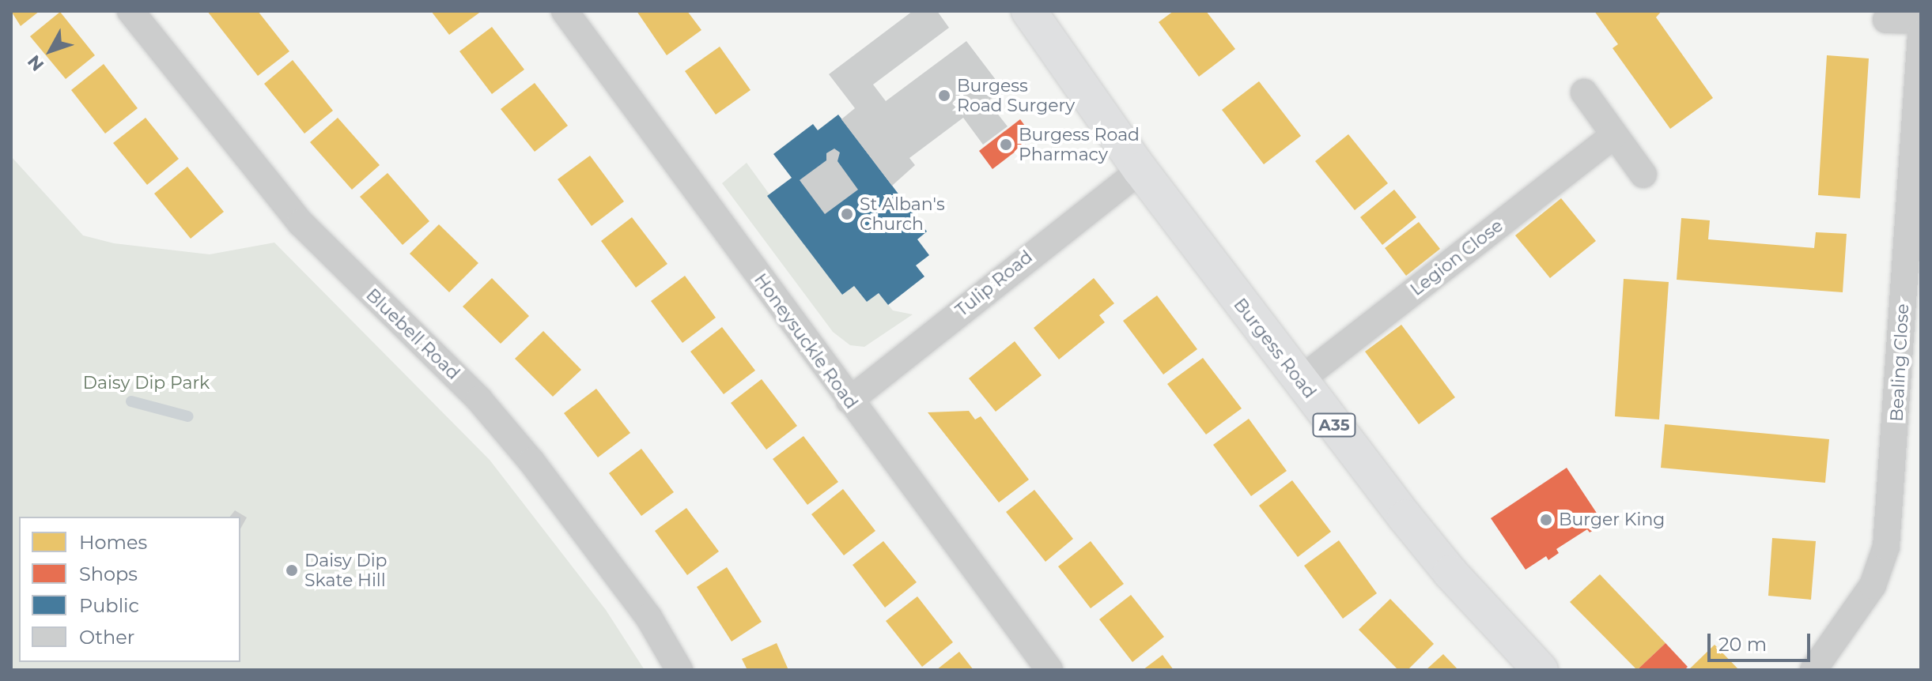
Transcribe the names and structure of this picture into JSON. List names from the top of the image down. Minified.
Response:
{"streets":{"main road":["Burgess Road","A35"],"street":["Legion Close","Tulip Road","Bluebell Road","Honeysuckle Road","Bealing Close"]},"crossings":[["Legion Close","Burgess Road"],["Tulip Road","Honeysuckle Road"],["Tulip Road","Burgess Road"]],"parks":["Daisy Dip Park"],"places":["Burgess Road Surgery","Burgess Road Pharmacy","St Alban's Church","Burger King","Daisy Dip Skate Hill"],"legend":["Homes","Shops","Public","Other"],"scale_bar":"20 m","north":"bottom left"}
